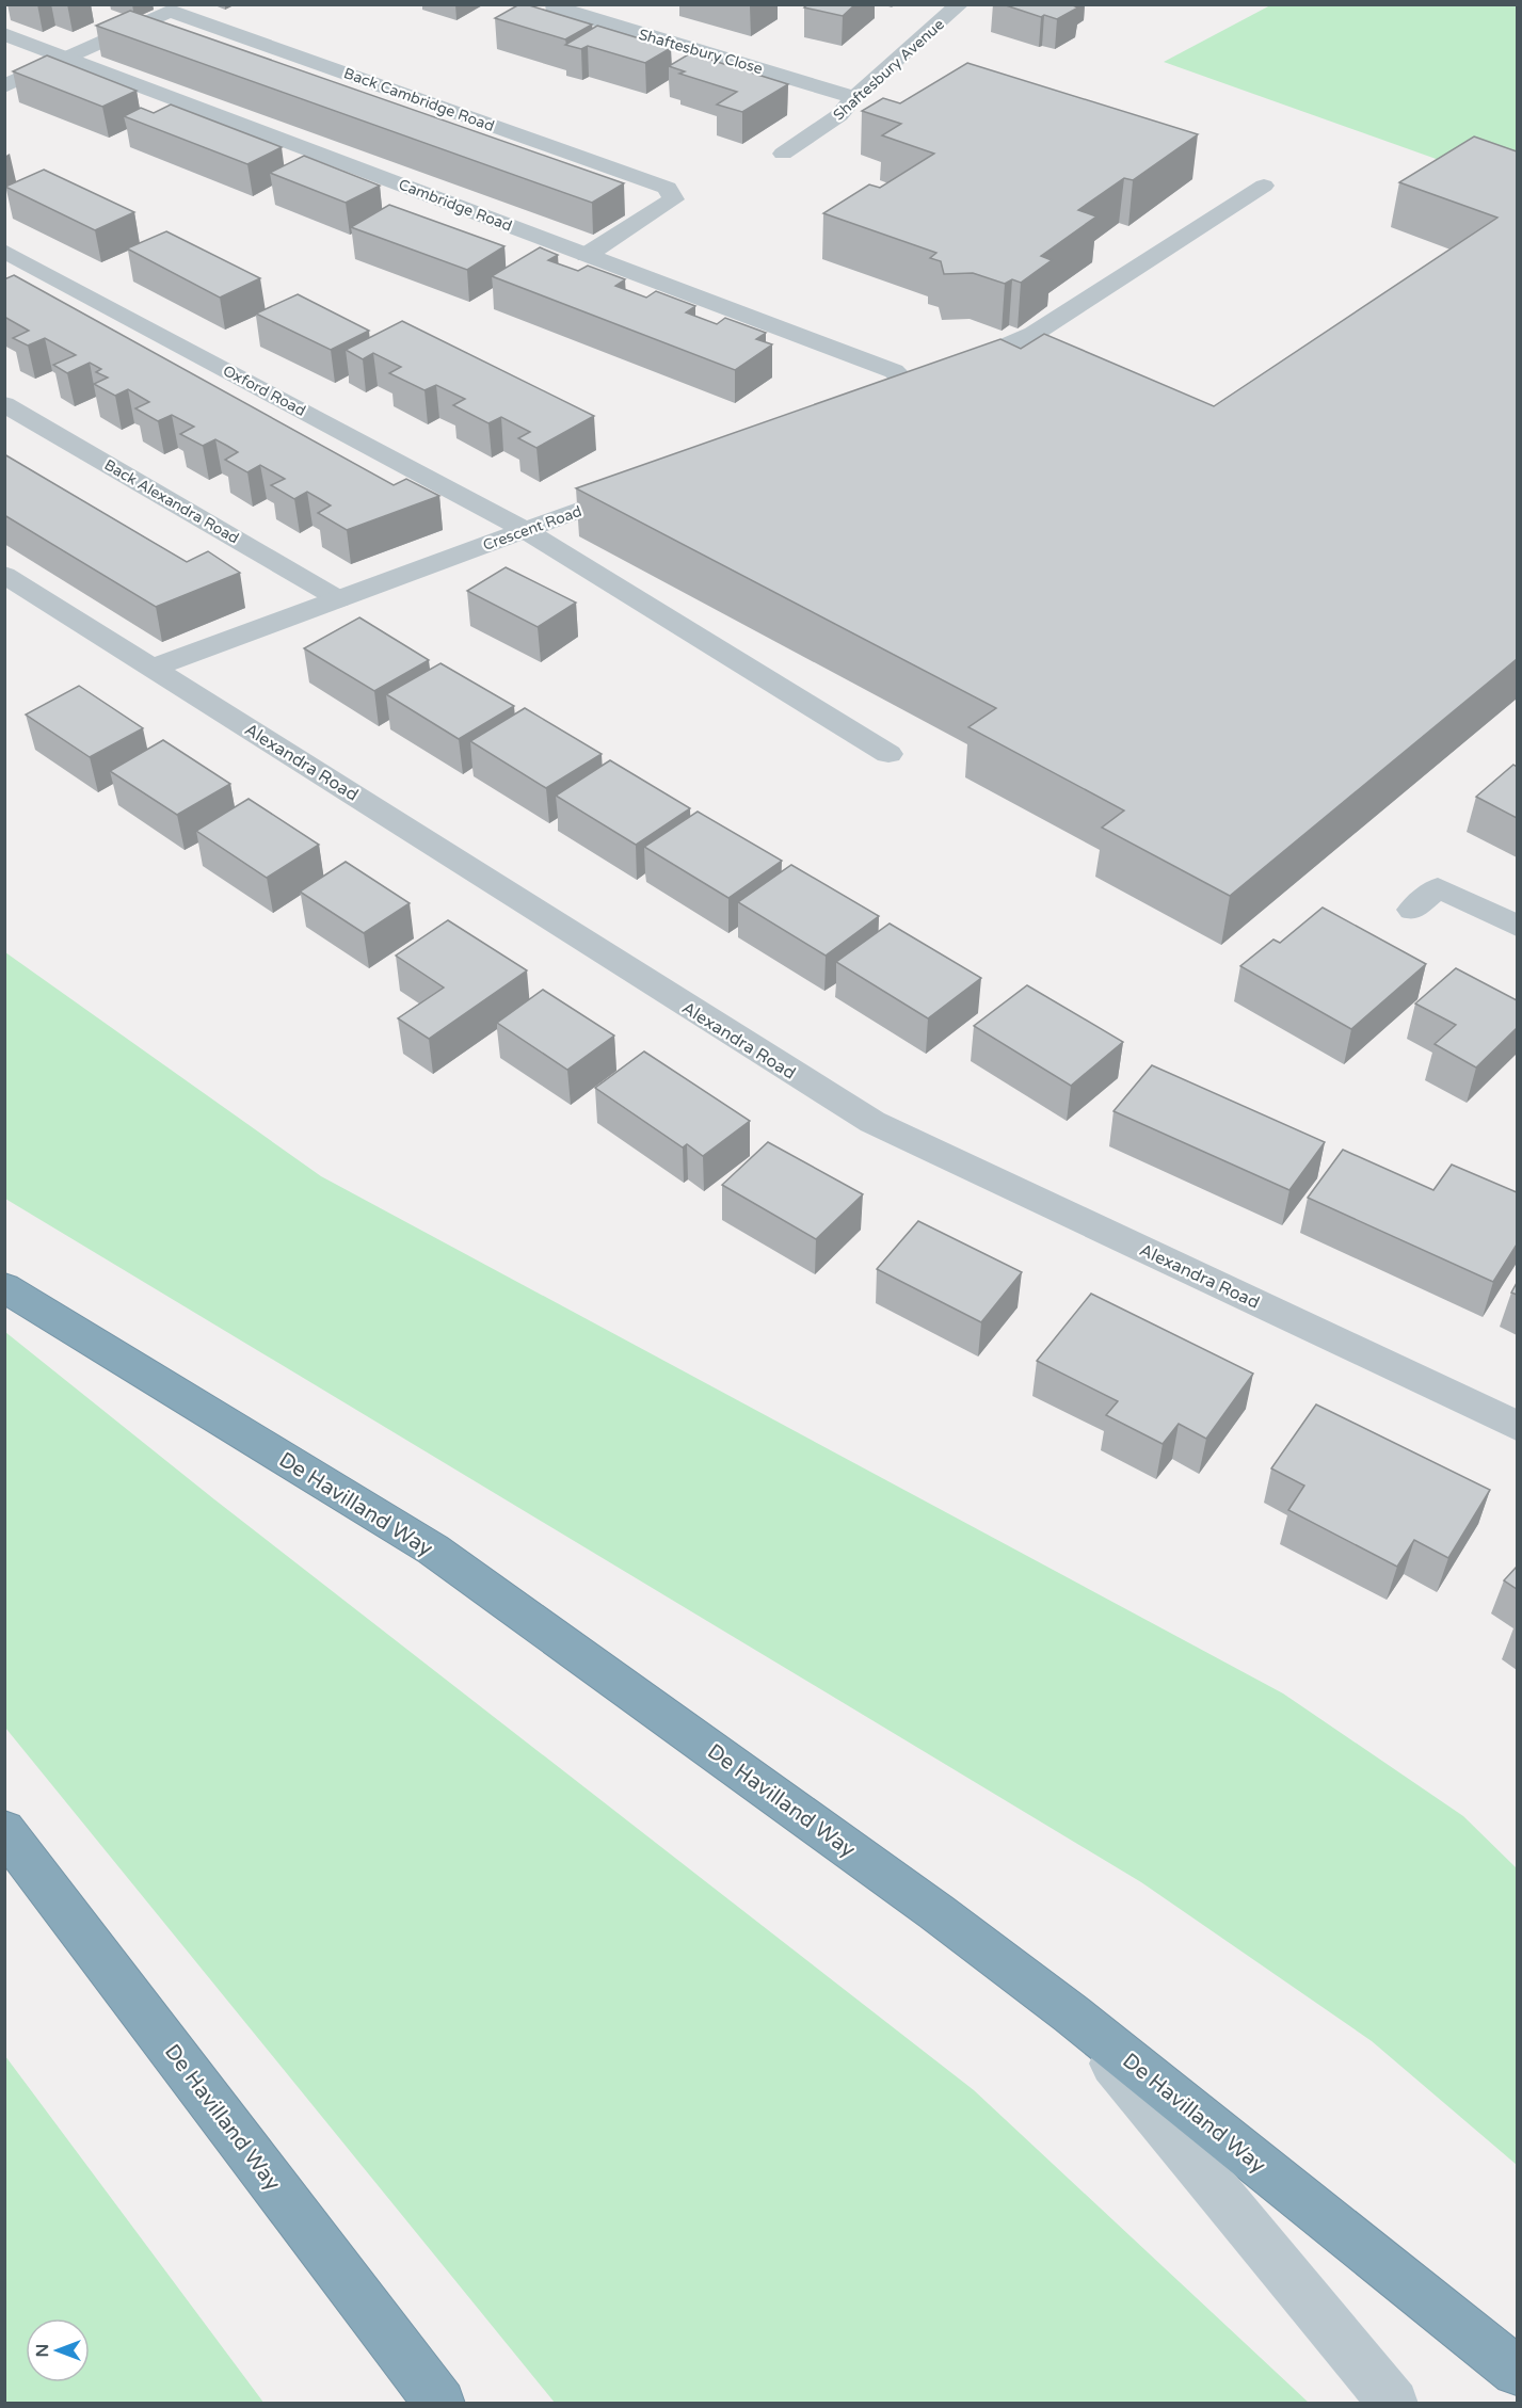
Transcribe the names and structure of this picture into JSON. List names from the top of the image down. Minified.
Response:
{"streets":{"highway":["De Havilland Way"],"street":["Shaftesbury Close","Shaftesbury Avenue","Back Cambridge Road","Cambridge Road","Oxford Road","Back Alexandra Road","Crescent Road","Alexandra Road"]},"crossings":[["Shaftesbury Close","Shaftesbury Avenue"],["Back Cambridge Road","Cambridge Road"],["Oxford Road","Crescent Road"],["Back Alexandra Road","Crescent Road"],["Crescent Road","Alexandra Road"]],"north":"left"}
